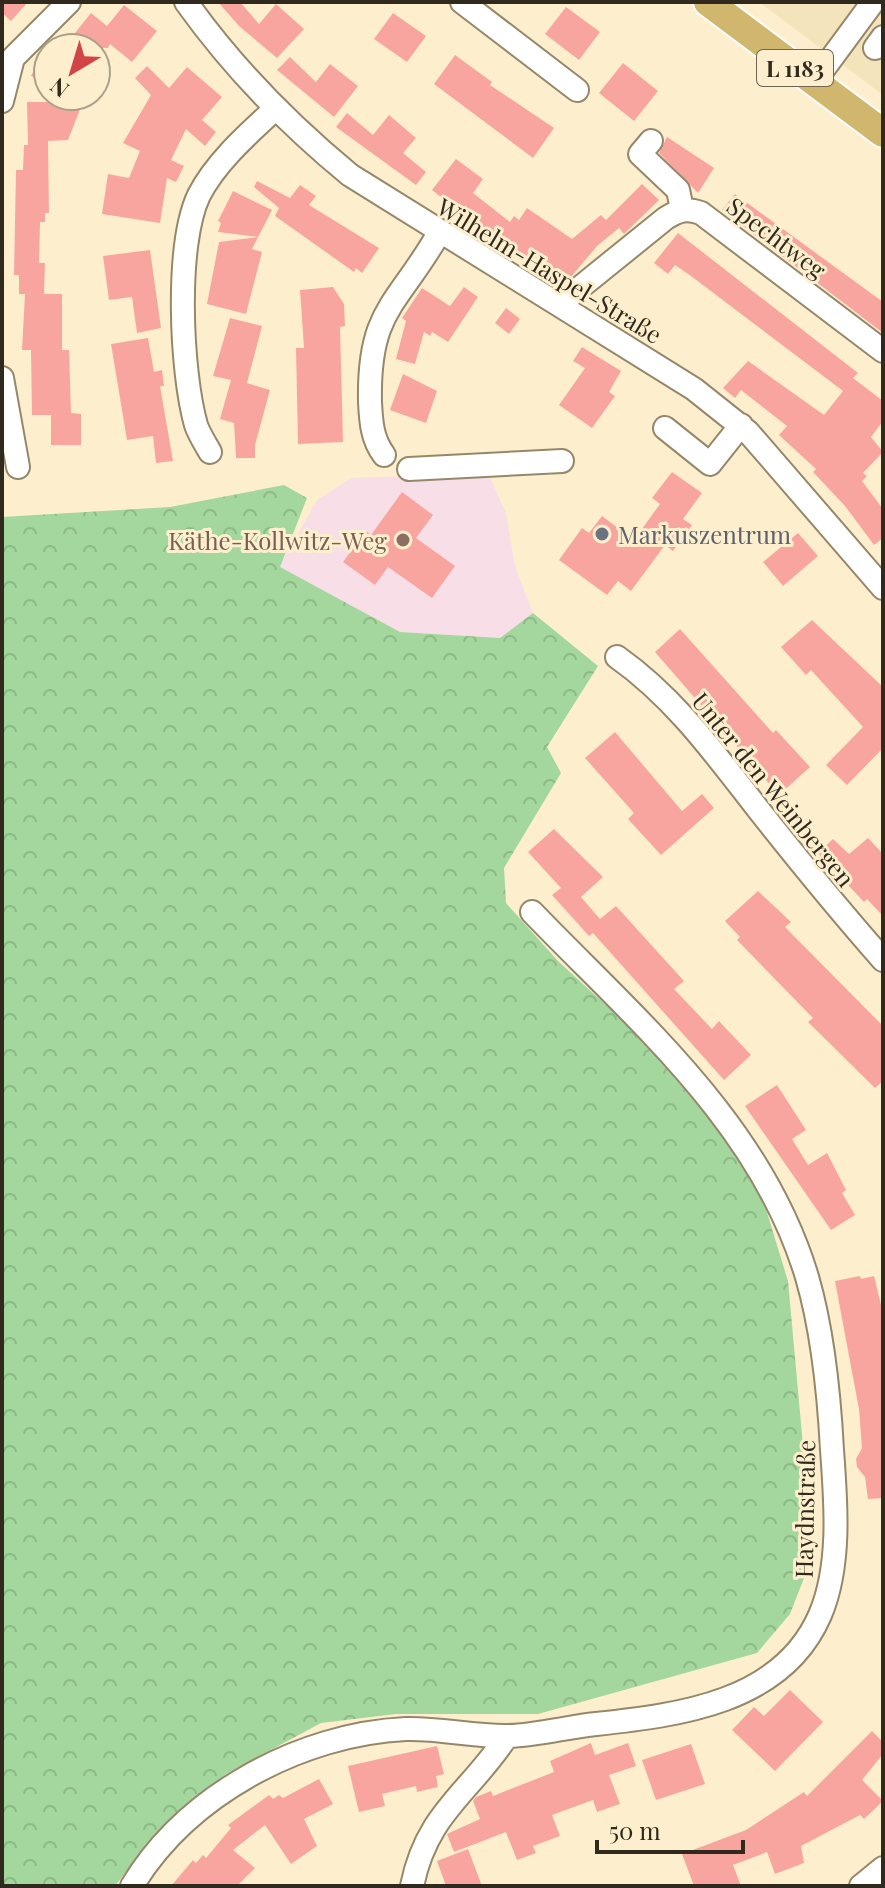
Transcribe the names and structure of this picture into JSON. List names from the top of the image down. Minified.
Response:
{"streets":{"main road":["L 1183"],"street":["Spechtweg","Wilhelm-Haspel-Straße","Unter den Weinbergen","Haydnstraße"]},"places":["Markuszentrum","Käthe-Kollwitz-Weg"],"scale_bar":"50 m","north":"bottom left"}
